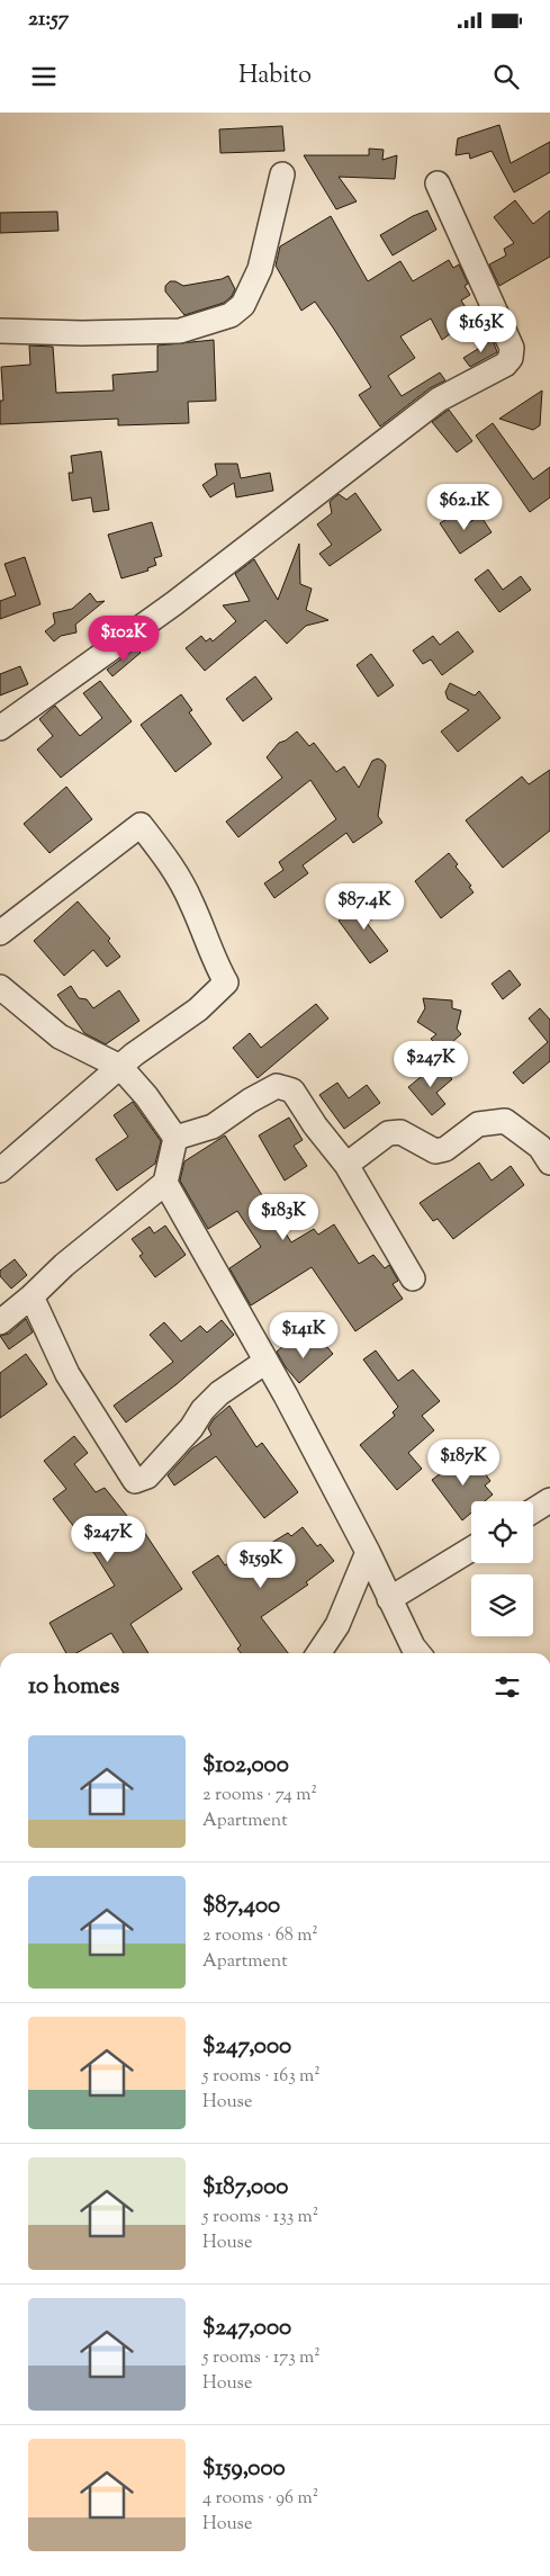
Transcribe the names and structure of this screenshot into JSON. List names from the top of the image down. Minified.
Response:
{"page":{"status":"21:57","header":"Habito","price":["$163K","$62.1K","$102K","$87.4K","$247K","$183K","$141K","$187K","$247K","$159K"],"heading":"10 homes","list":[{"name":"$102,000","note":"2 rooms · 74 m² · Apartment"},{"name":"$87,400","note":"2 rooms · 68 m² · Apartment"},{"name":"$247,000","note":"5 rooms · 163 m² · House"},{"name":"$187,000","note":"5 rooms · 133 m² · House"},{"name":"$247,000","note":"5 rooms · 173 m² · House"},{"name":"$159,000","note":"4 rooms · 96 m² · House"}]}}
